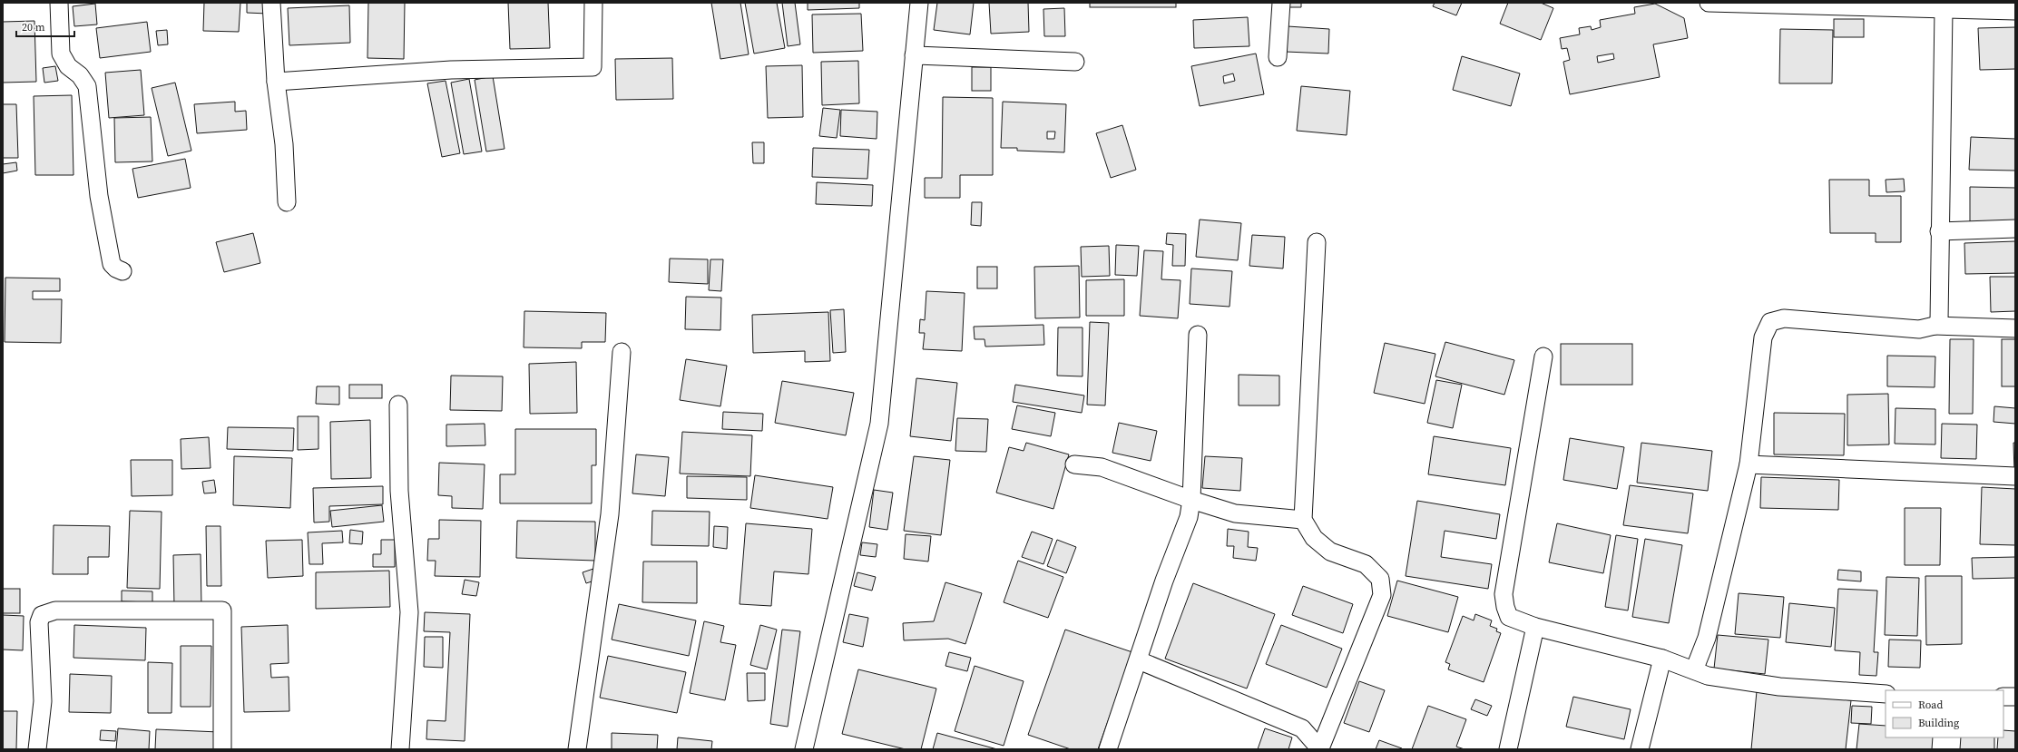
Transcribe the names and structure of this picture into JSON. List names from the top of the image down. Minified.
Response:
{"legend":["Road","Building"],"scale_bar":"20 m"}
